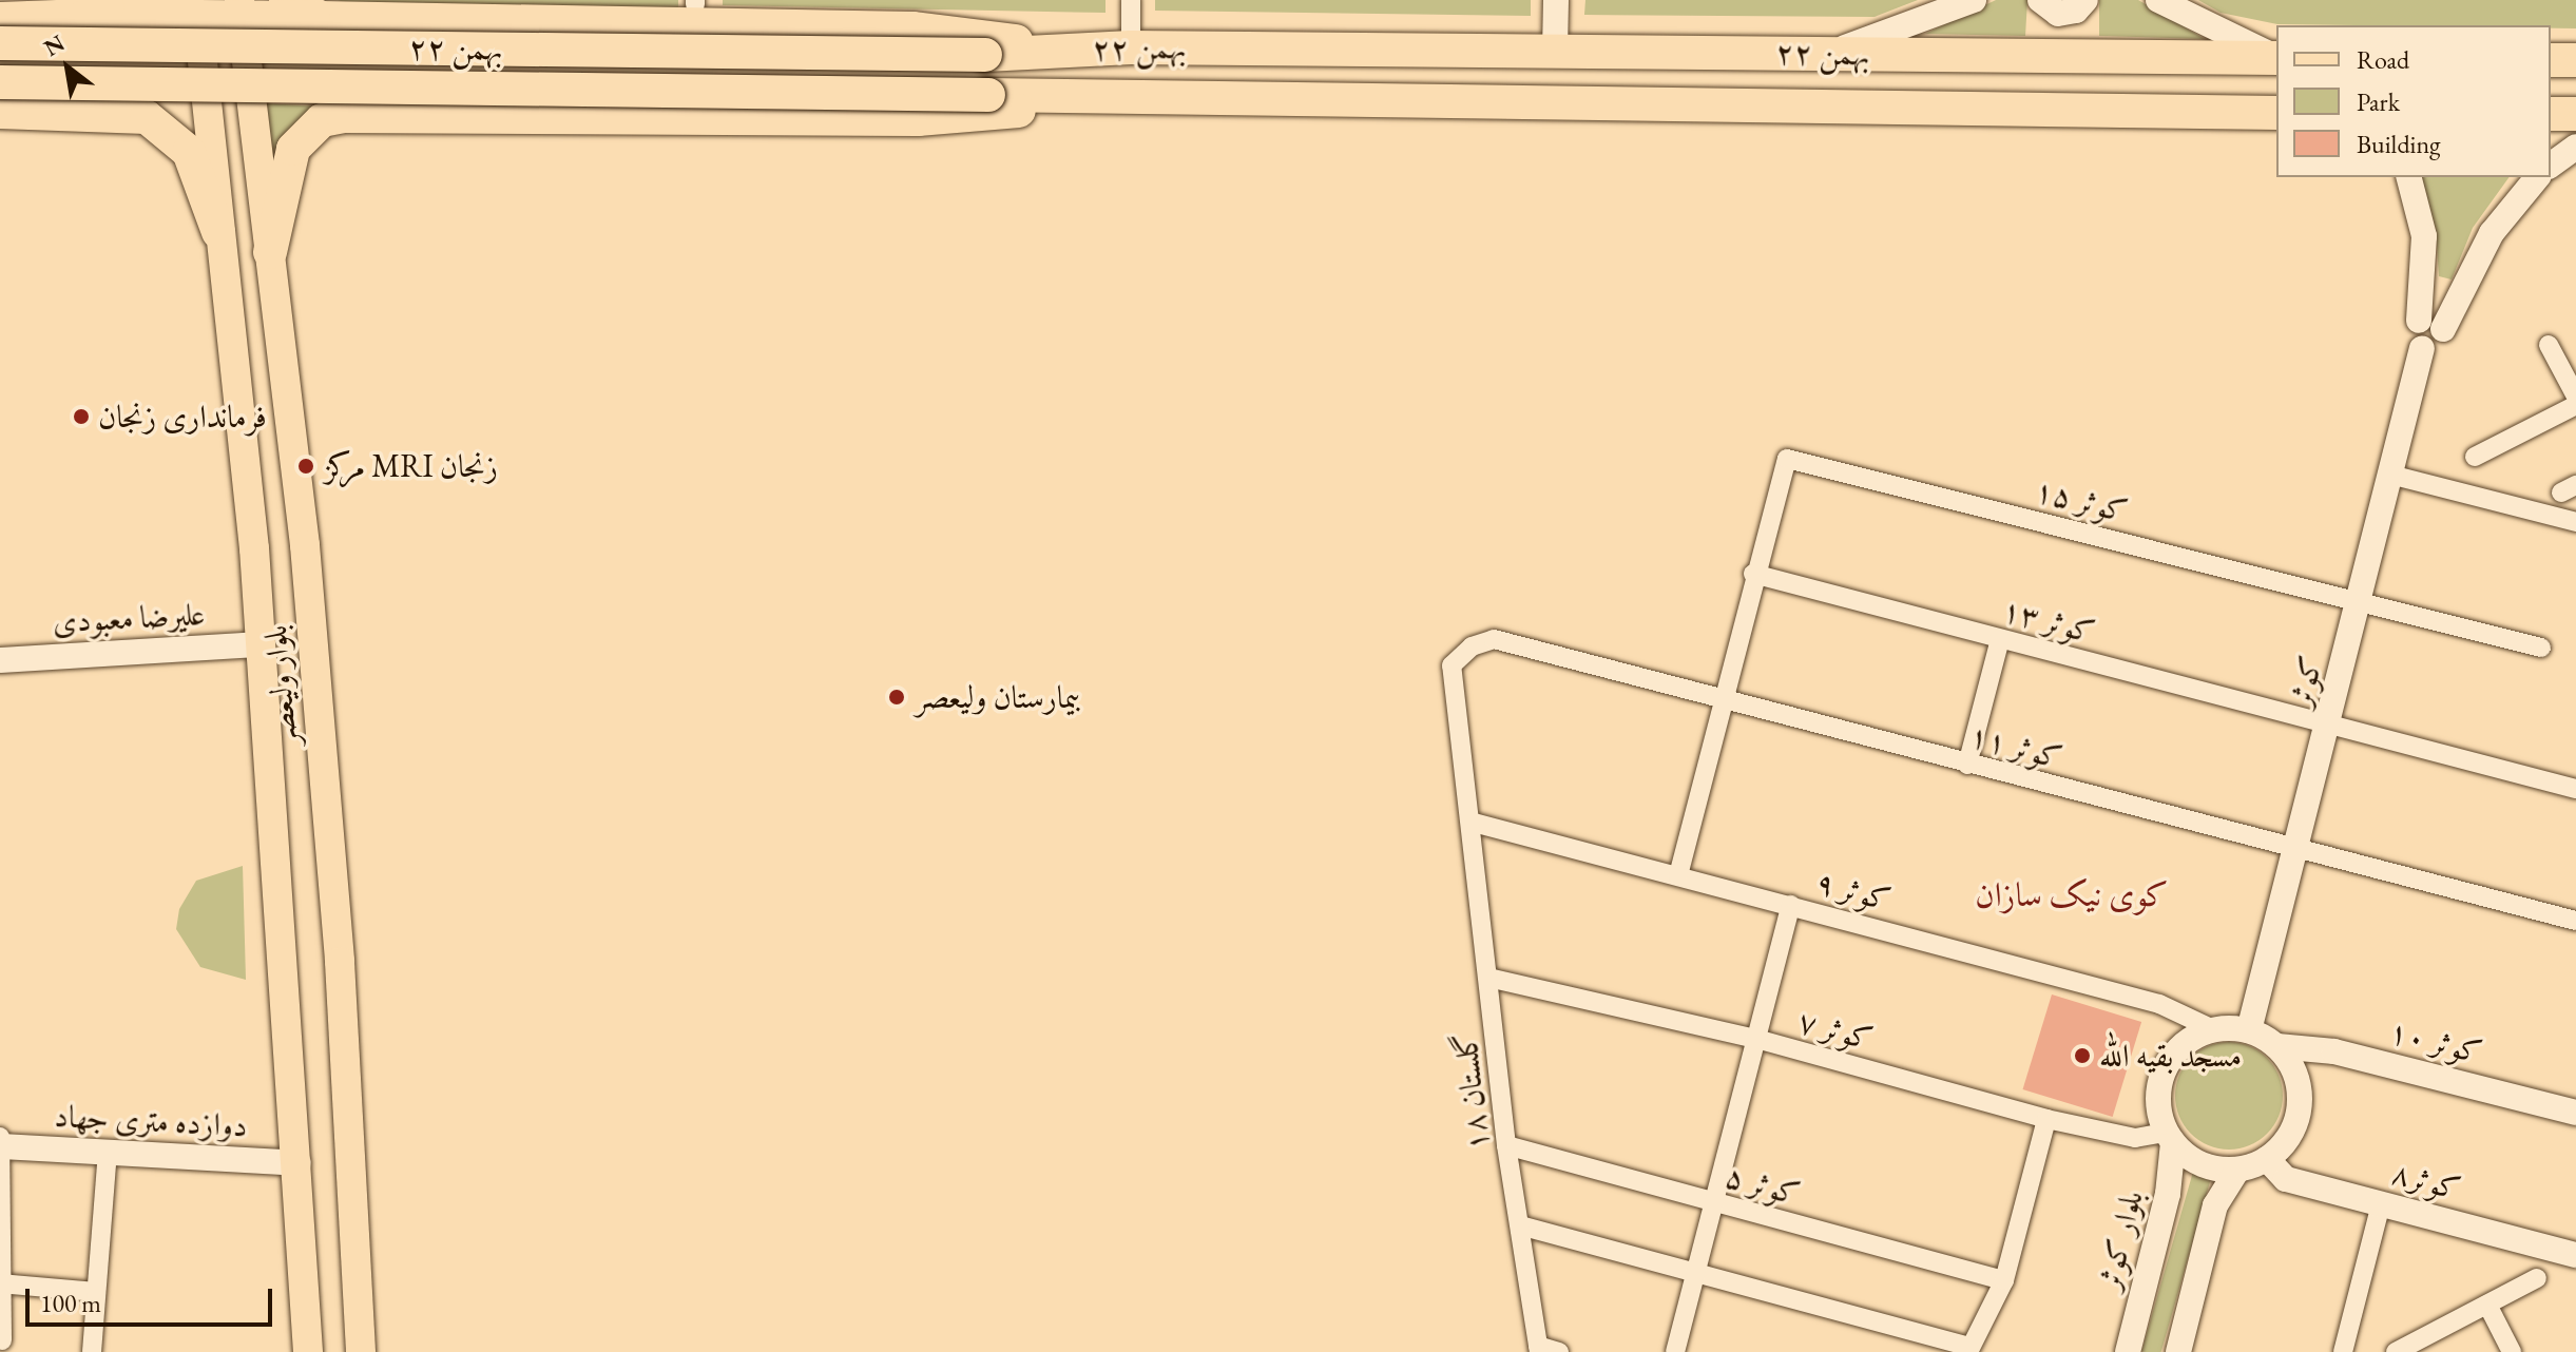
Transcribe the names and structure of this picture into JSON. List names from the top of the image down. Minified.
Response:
{"streets":{"highway":["۲۲ بهمن"],"main road":["علیرضا معبودی","کوثر","بلوار ولیعصر","کوثر ۱۰","دوازده متری جهاد","کوثر۸","بلوار کوثر"],"street":["۱۵ کوثر","کوثر ۱۳","کوثر ۱۱","کوثر ۹","کوثر ۷","گلستان ۱۸","کوثر ۵"]},"crossings":[["۱۵ کوثر","کوثر ۱۳"],["۱۵ کوثر","کوثر"],["علیرضا معبودی","بلوار ولیعصر"],["کوثر ۱۳","کوثر"],["کوثر","کوثر ۱۱"],["کوثر","کوثر ۹"],["کوثر","کوثر ۷"],["کوثر","کوثر ۱۰"],["کوثر","کوثر۸"],["کوثر","بلوار کوثر"],["بلوار ولیعصر","دوازده متری جهاد"],["کوثر ۱۱","کوثر ۹"],["کوثر ۱۱","گلستان ۱۸"],["کوثر ۹","کوثر ۷"],["کوثر ۹","کوثر ۱۰"],["کوثر ۹","گلستان ۱۸"],["کوثر ۹","کوثر۸"],["کوثر ۹","بلوار کوثر"],["کوثر ۷","کوثر ۱۰"],["کوثر ۷","گلستان ۱۸"],["کوثر ۷","کوثر۸"],["کوثر ۷","بلوار کوثر"],["کوثر ۱۰","کوثر۸"],["کوثر ۱۰","بلوار کوثر"],["گلستان ۱۸","کوثر ۵"],["کوثر۸","بلوار کوثر"]],"districts":["کوی نیک سازان"],"places":["فرمانداری زنجان","مرکز MRI زنجان","بیمارستان ولیعصر","مسجد بقیه الله"],"legend":["Road","Park","Building"],"scale_bar":"100 m","north":"top left"}
